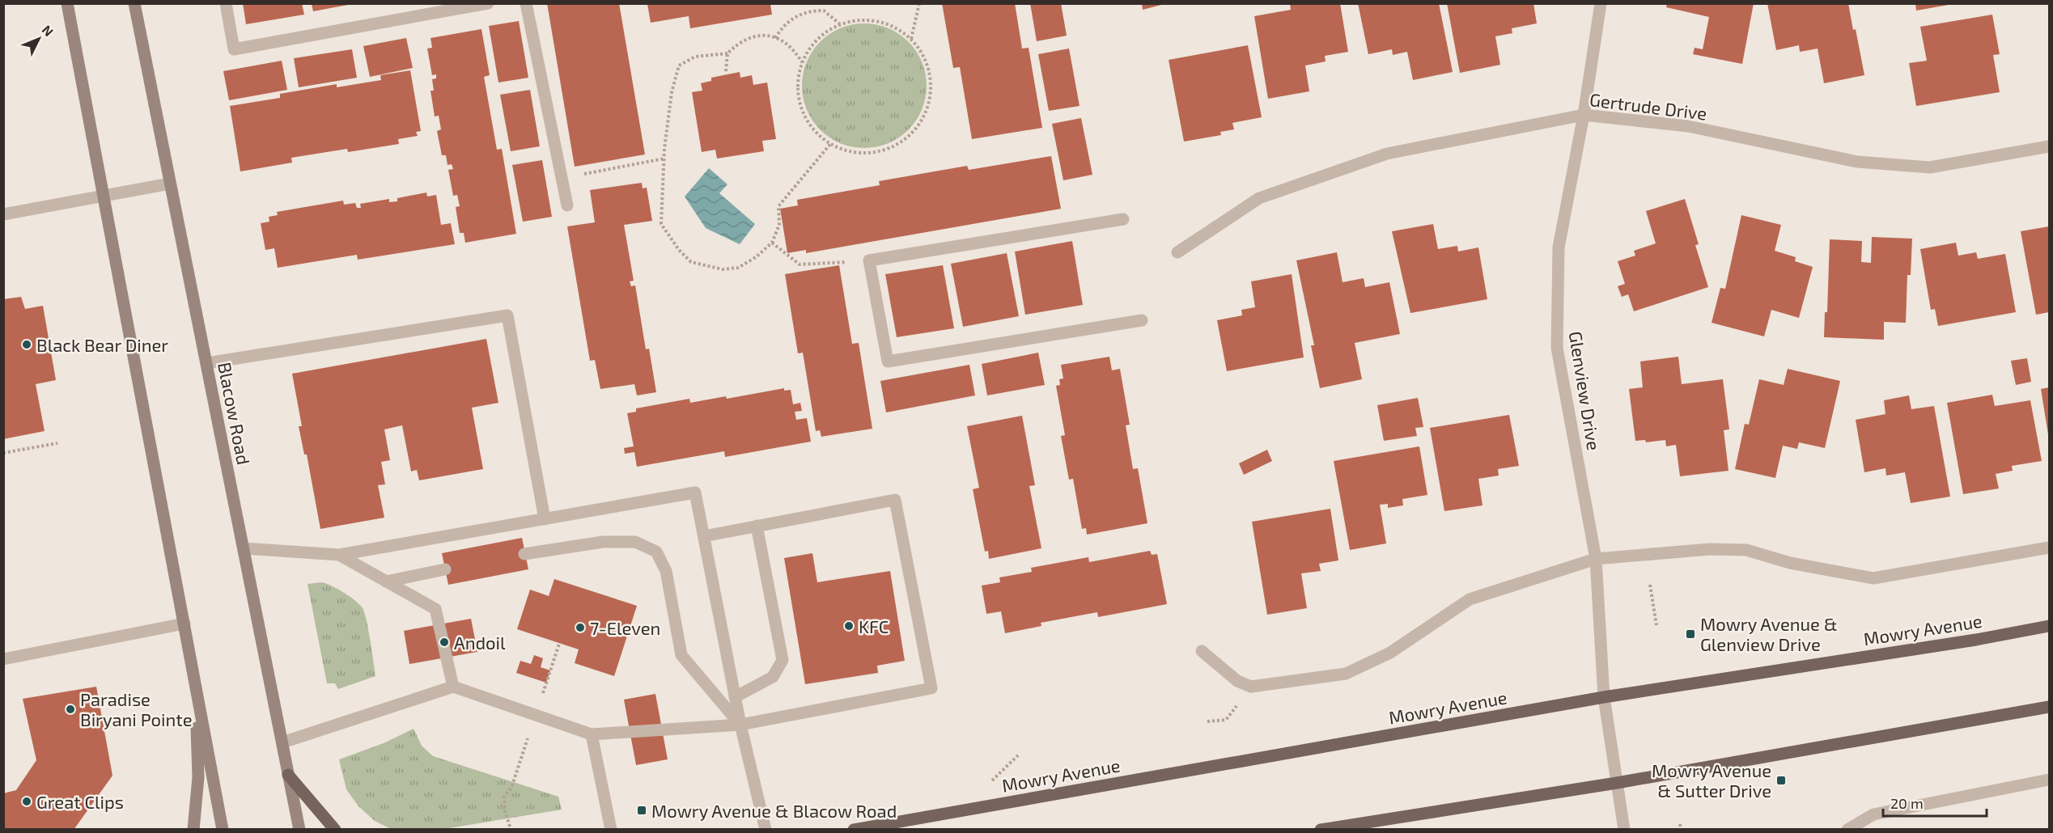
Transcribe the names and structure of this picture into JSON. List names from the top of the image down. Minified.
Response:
{"streets":{"main road":["Blacow Road","Mowry Avenue"],"street":["Gertrude Drive","Glenview Drive"]},"crossings":[["Gertrude Drive","Glenview Drive"],["Glenview Drive","Mowry Avenue"]],"places":{"other":["Black Bear Diner","KFC","7-Eleven","Andoil","Paradise Biryani Pointe","Great Clips"],"transit":["Mowry Avenue & Glenview Drive","Mowry Avenue & Sutter Drive","Mowry Avenue & Blacow Road"]},"scale_bar":"20 m","north":"top right"}
